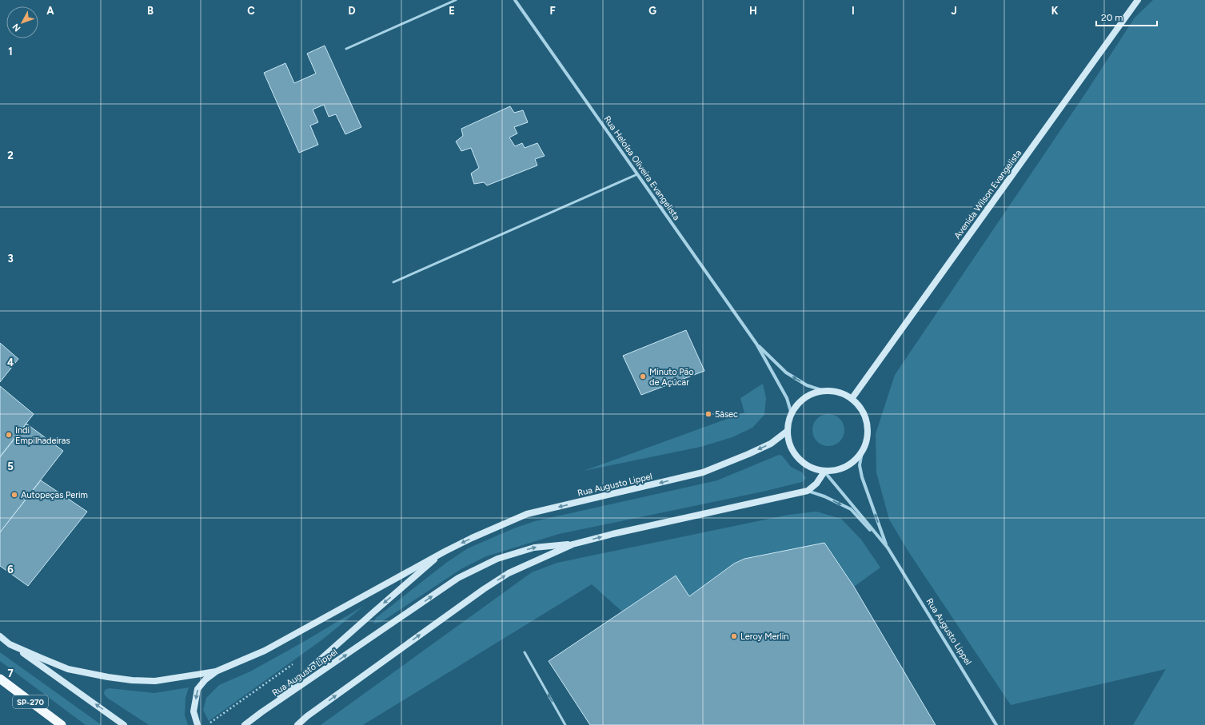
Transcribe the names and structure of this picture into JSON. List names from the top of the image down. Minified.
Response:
{"streets":{"highway":["SP-270"],"main road":["Avenida Wilson Evangelista","Rua Augusto Lippel"],"street":["Rua Heloísa Oliveira Evangelista"]},"crossings":[["Rua Heloísa Oliveira Evangelista","Avenida Wilson Evangelista"],["Rua Heloísa Oliveira Evangelista","Rua Augusto Lippel"],["Avenida Wilson Evangelista","Rua Augusto Lippel"]],"places":["Minuto Pão de Açúcar","5àsec","Indi Empilhadeiras","Autopeças Perim","Leroy Merlin"],"scale_bar":"20 m","north":"bottom left","grid":{"columns":["A","B","C","D","E","F","G","H","I","J","K"],"rows":["1","2","3","4","5","6","7"]}}
